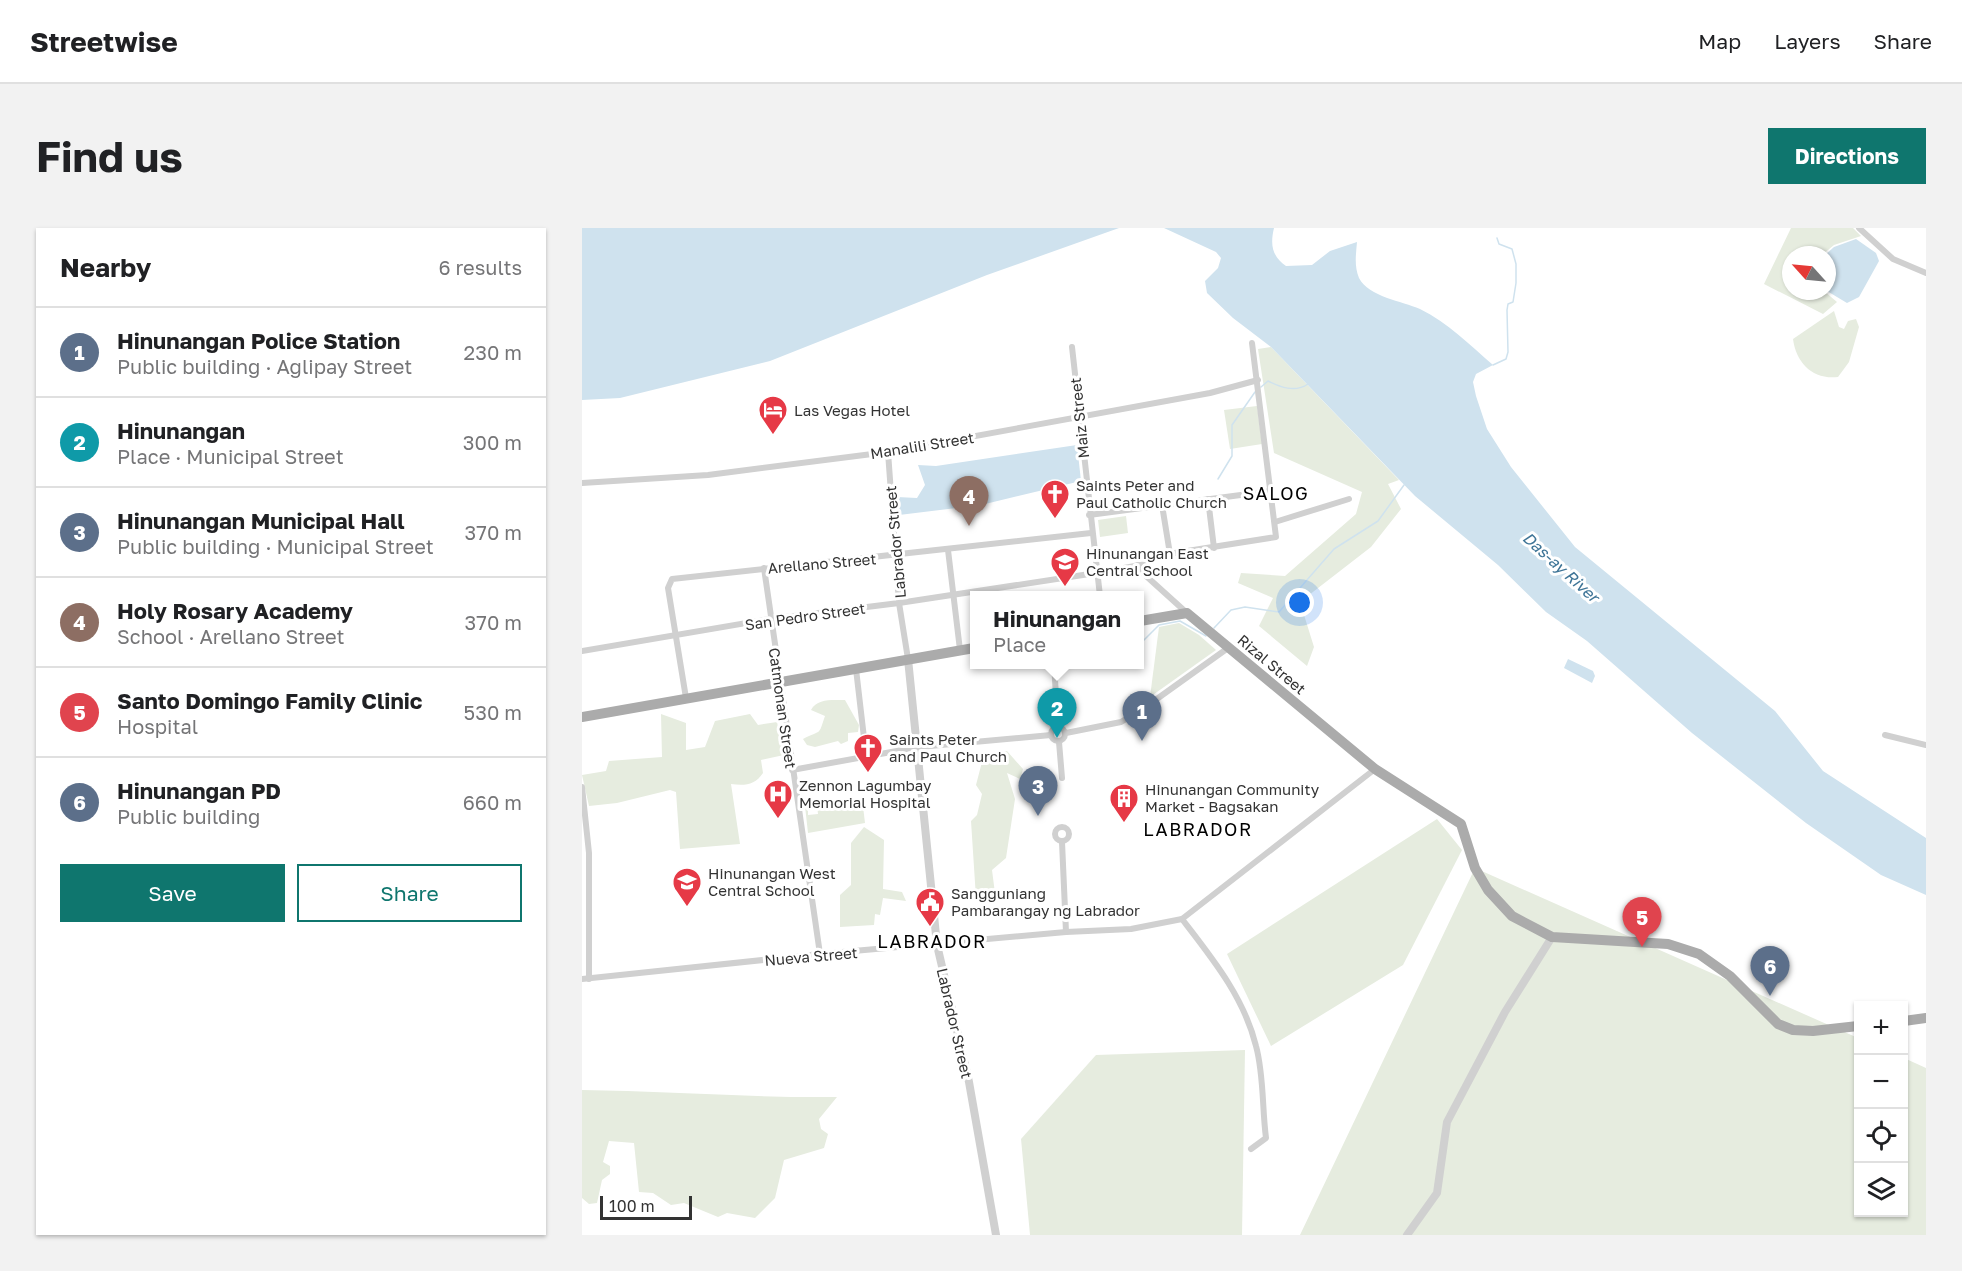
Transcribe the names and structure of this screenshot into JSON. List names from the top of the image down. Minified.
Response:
{"streets":{"main road":["Rizal Street"],"street":["Maiz Street","Manalili Street","Labrador Street","Arellano Street","San Pedro Street","Catmonan Street","Nueva Street"]},"crossings":[["Maiz Street","Manalili Street"],["Maiz Street","Arellano Street"],["Maiz Street","San Pedro Street"],["Manalili Street","Labrador Street"],["Labrador Street","Arellano Street"],["Labrador Street","San Pedro Street"],["Labrador Street","Nueva Street"],["Arellano Street","San Pedro Street"],["Arellano Street","Catmonan Street"],["San Pedro Street","Catmonan Street"],["Catmonan Street","Nueva Street"]],"districts":["SALOG","LABRADOR","LABRADOR"],"water":["Das-ay River"],"places":{"hotel":["Las Vegas Hotel"],"church":["Saints Peter and Paul Catholic Church","Saints Peter and Paul Church"],"school or university":["Hinunangan East Central School","Hinunangan West Central School"],"hospital":["Zennon Lagumbay Memorial Hospital"],"building":["Hinunangan Community Market - Bagsakan"],"public building":["Sangguniang Pambarangay ng Labrador"]},"scale_bar":"100 m","north":"top left","page":{"header":"Streetwise","nav":["Map","Layers","Share"],"buttons":["Directions",["Save","Share"]],"title":"Find us","heading":["Nearby","6 results"],"list":[{"mark":"1","name":"Hinunangan Police Station","note":"Public building · Aglipay Street","value":"230 m"},{"mark":"2","name":"Hinunangan","note":"Place · Municipal Street","value":"300 m"},{"mark":"3","name":"Hinunangan Municipal Hall","note":"Public building · Municipal Street","value":"370 m"},{"mark":"4","name":"Holy Rosary Academy","note":"School · Arellano Street","value":"370 m"},{"mark":"5","name":"Santo Domingo Family Clinic","note":"Hospital","value":"530 m"},{"mark":"6","name":"Hinunangan PD","note":"Public building","value":"660 m"}],"pins":["4","2","1","3","5","6"],"popup":["Hinunangan","Place"],"map_buttons":["+","−"],"scale":"100 m"}}
